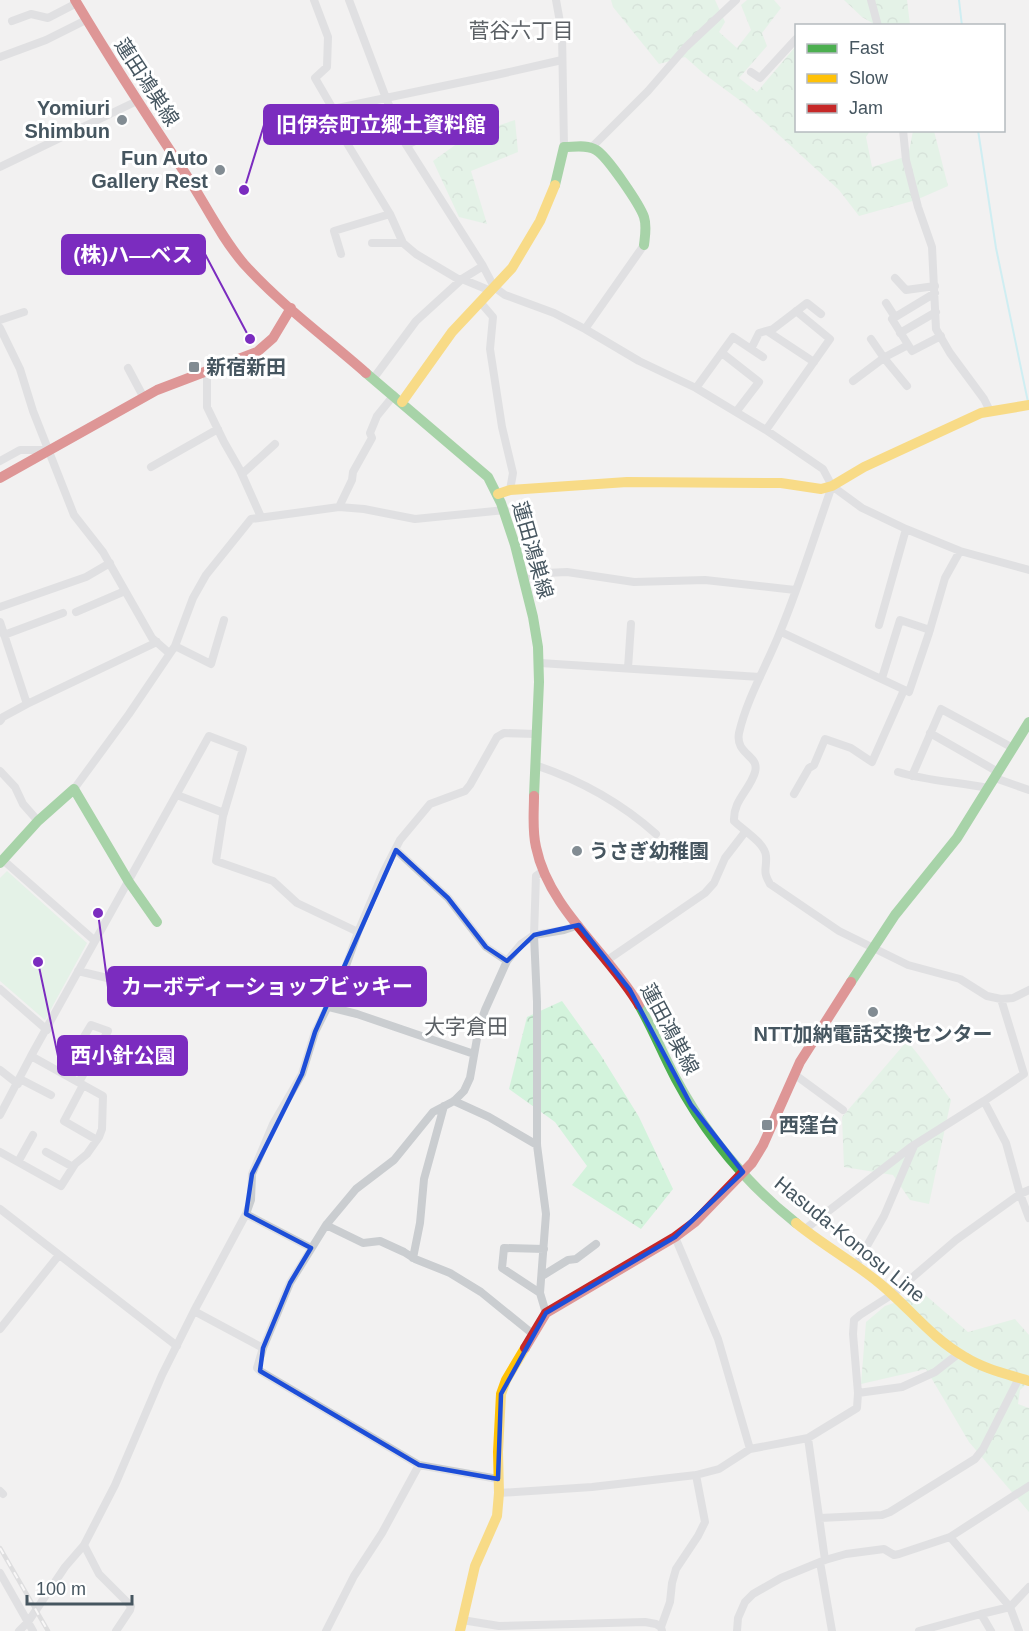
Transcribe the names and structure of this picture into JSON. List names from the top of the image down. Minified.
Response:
{"streets":{"street":["蓮田鴻巣線","Hasuda-Konosu Line"]},"crossings":[["蓮田鴻巣線","Hasuda-Konosu Line"]],"districts":["菅谷六丁目","大字倉田"],"places":{"other":["Yomiuri Shimbun","Fun Auto Gallery Rest","旧伊奈町立郷土資料館","(株)ハ―ベス","うさぎ幼稚園","カーボディーショップビッキー","西小針公園","NTT加納電話交換センター"],"transit":["新宿新田","西窪台"]},"legend":["Fast","Slow","Jam"],"scale_bar":"100 m"}
